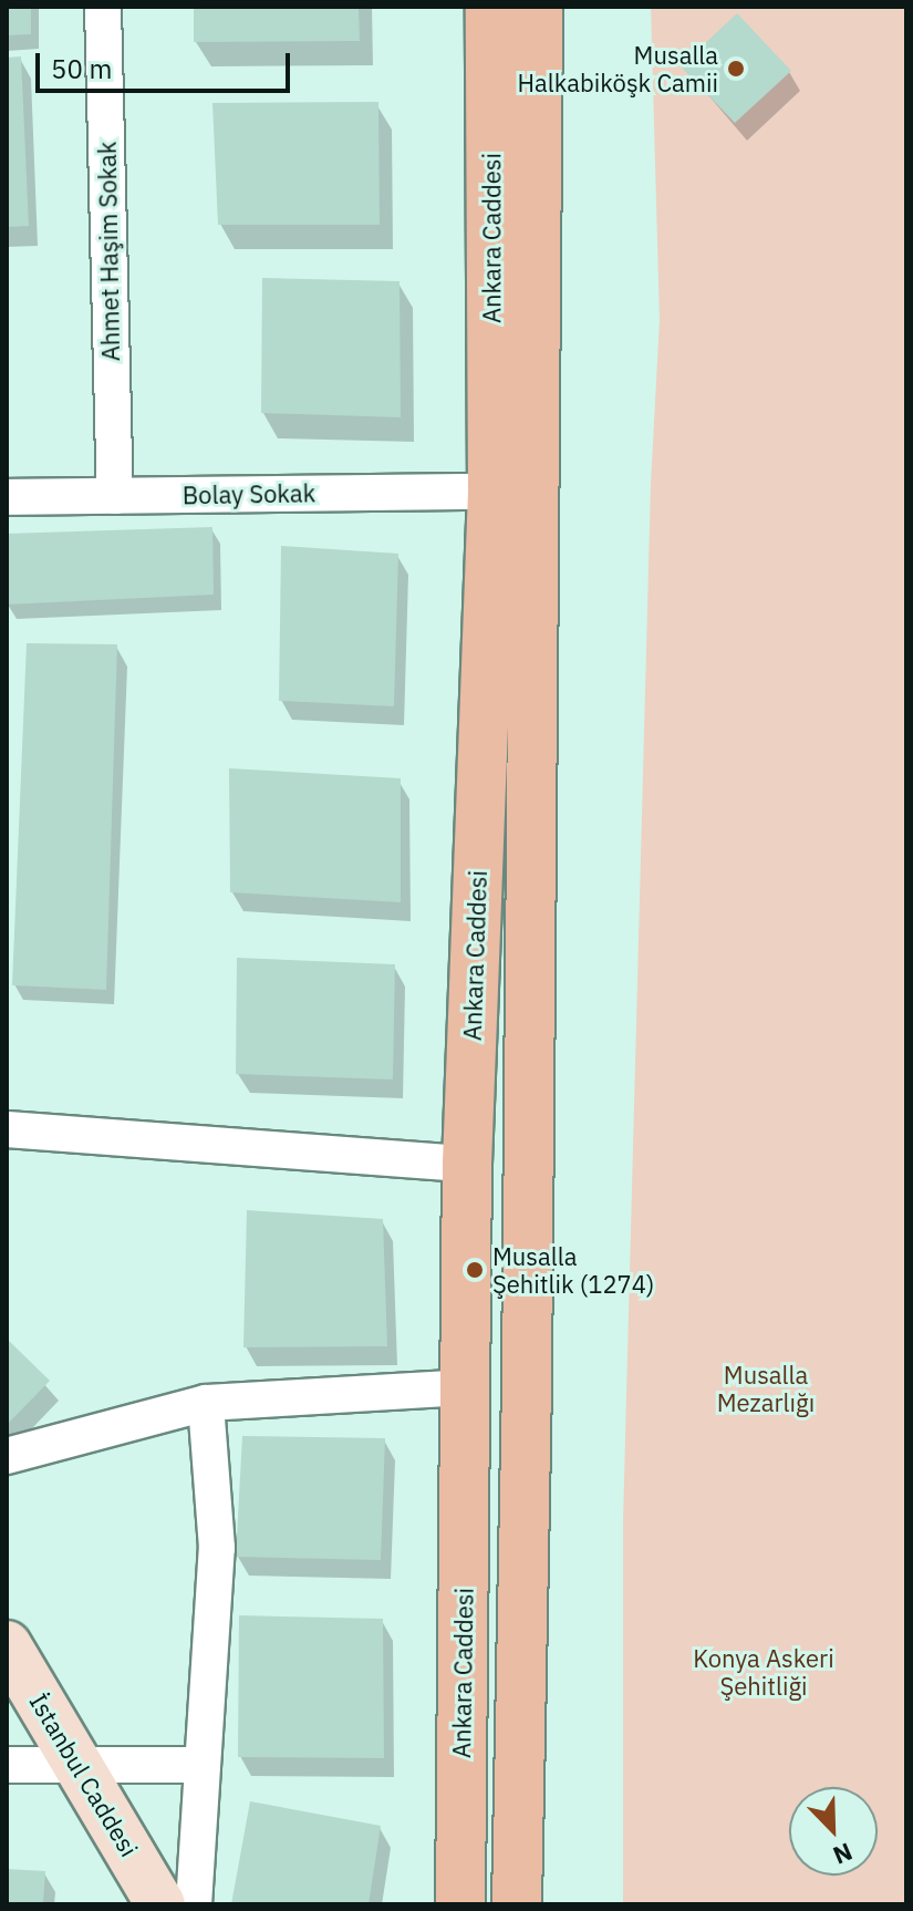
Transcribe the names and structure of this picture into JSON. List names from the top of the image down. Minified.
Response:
{"streets":{"main road":["Ankara Caddesi"],"street":["Ahmet Haşim Sokak","Bolay Sokak","İstanbul Caddesi"]},"crossings":[["Ankara Caddesi","Bolay Sokak"],["Ahmet Haşim Sokak","Bolay Sokak"]],"parks":["Musalla Mezarlığı","Konya Askeri Şehitliği"],"places":["Musalla Halkabiköşk Camii","Musalla Şehitlik (1274)"],"scale_bar":"50 m","north":"bottom right"}
